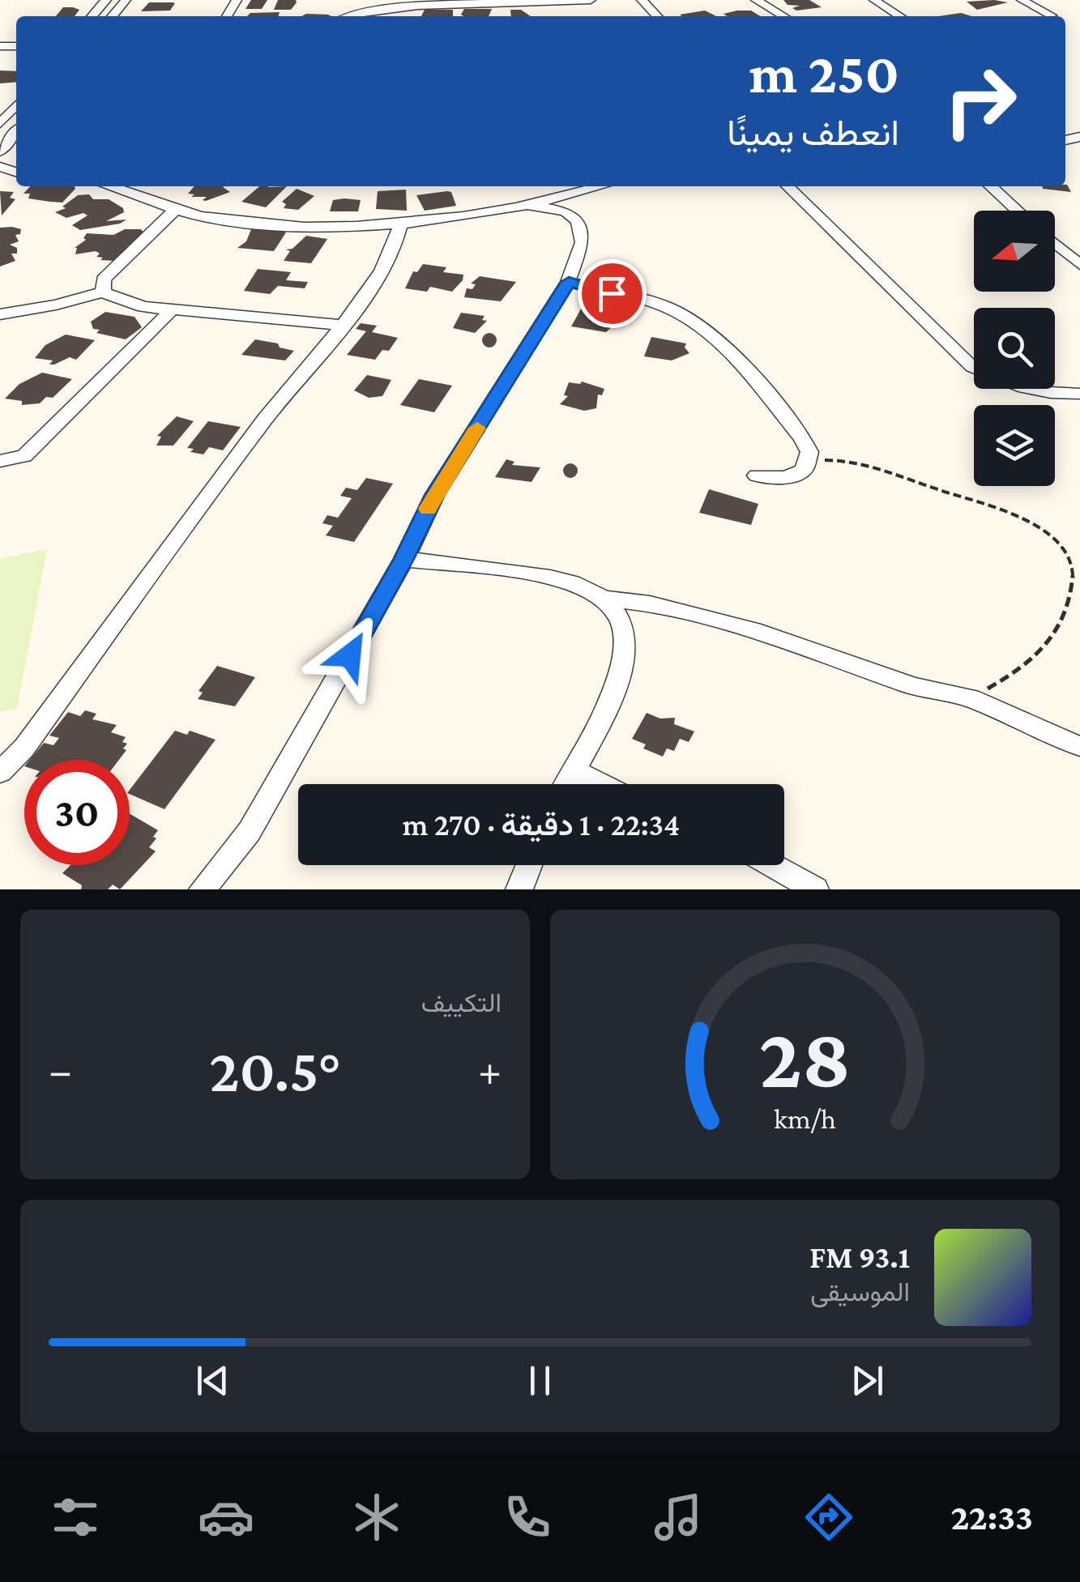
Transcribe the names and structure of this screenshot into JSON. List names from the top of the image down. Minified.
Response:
{"north":"left","page":{"turn":["250 m","انعطف يمينًا"],"limit":"30","trip":"22:34 · 1 دقيقة · 270 m","tile":"التكييف","heat":["−","20.5°","+"],"song":["93.1 FM","الموسيقى"],"tabs":"22:33","gauge":["28","km/h"]}}
